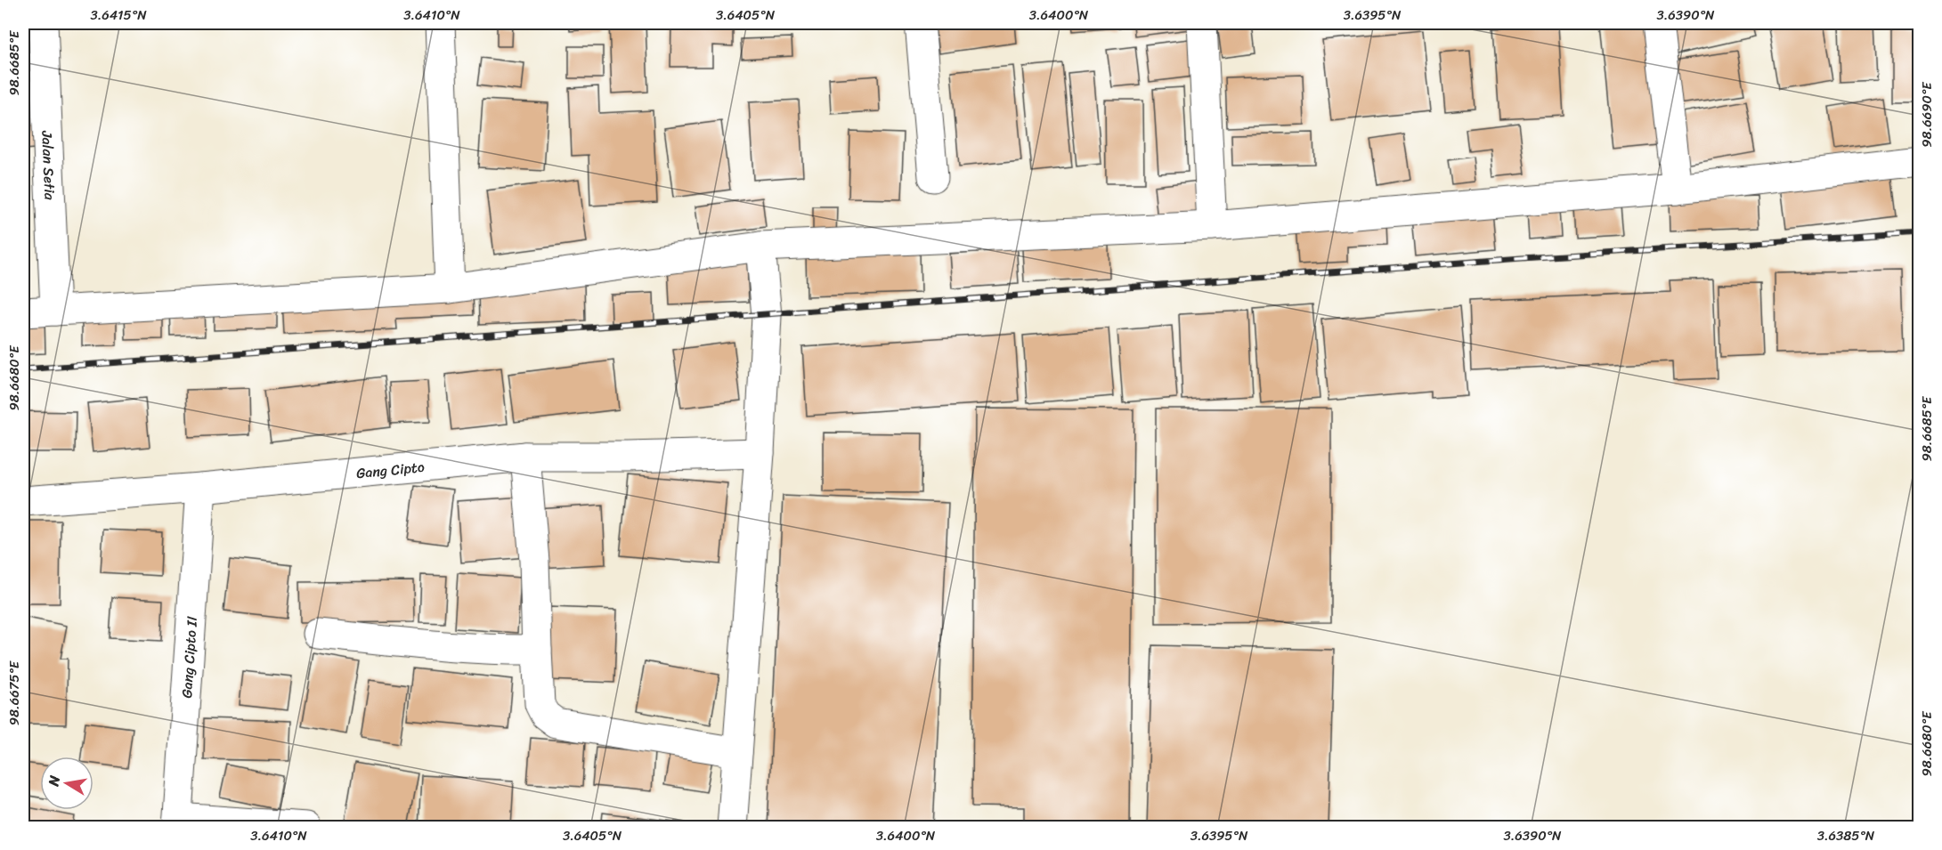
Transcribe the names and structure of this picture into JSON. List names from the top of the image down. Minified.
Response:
{"streets":{"street":["Jalan Setia","Gang Cipto","Gang Cipto II"]},"crossings":[["Gang Cipto","Gang Cipto II"]],"north":"left","coordinates":["3.6415°N","3.6410°N","3.6405°N","3.6400°N","3.6395°N","3.6390°N","98.6685°E","98.6690°E","98.6680°E","98.6675°E","3.6385°N"]}
